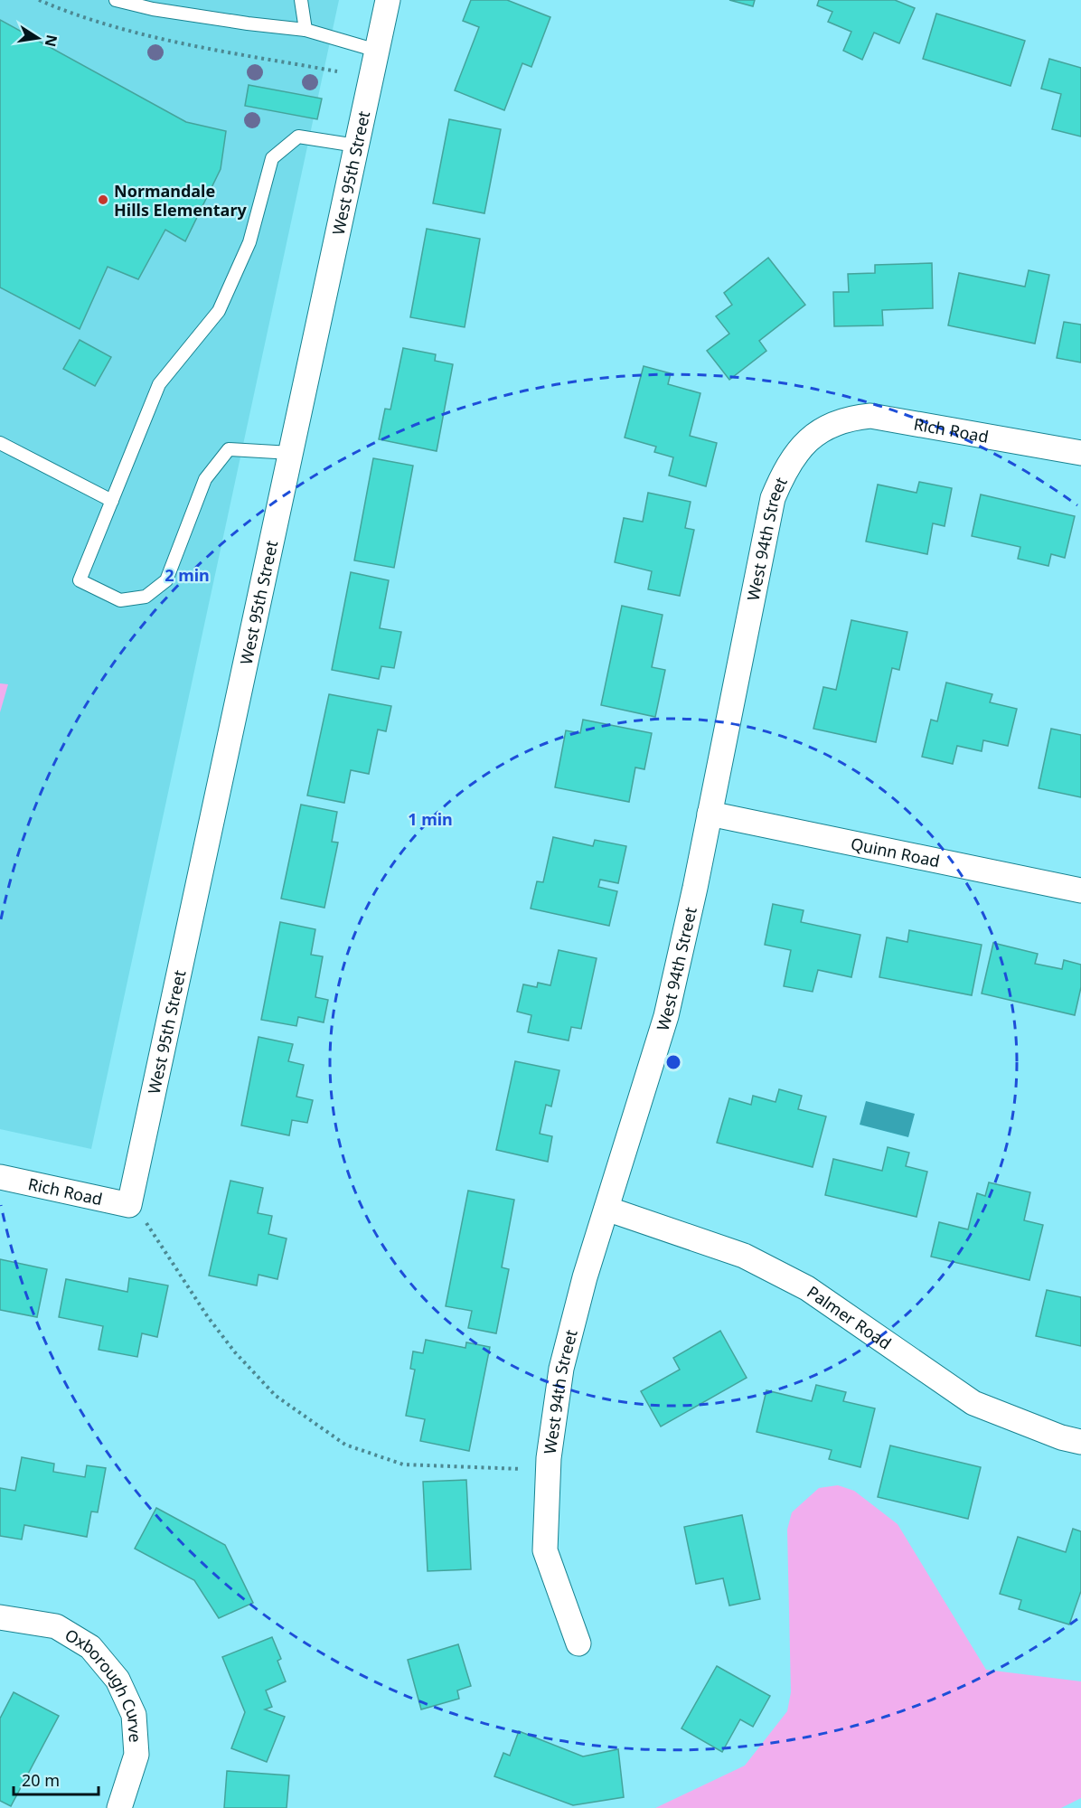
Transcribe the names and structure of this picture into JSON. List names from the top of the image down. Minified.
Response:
{"streets":{"street":["West 95th Street","Rich Road","West 94th Street","Quinn Road","Palmer Road","Oxborough Curve"]},"crossings":[["West 95th Street","Rich Road"],["Rich Road","West 94th Street"],["West 94th Street","Quinn Road"],["West 94th Street","Palmer Road"]],"places":["Normandale Hills Elementary"],"scale_bar":"20 m","north":"right","rings":["2 min","1 min"]}
